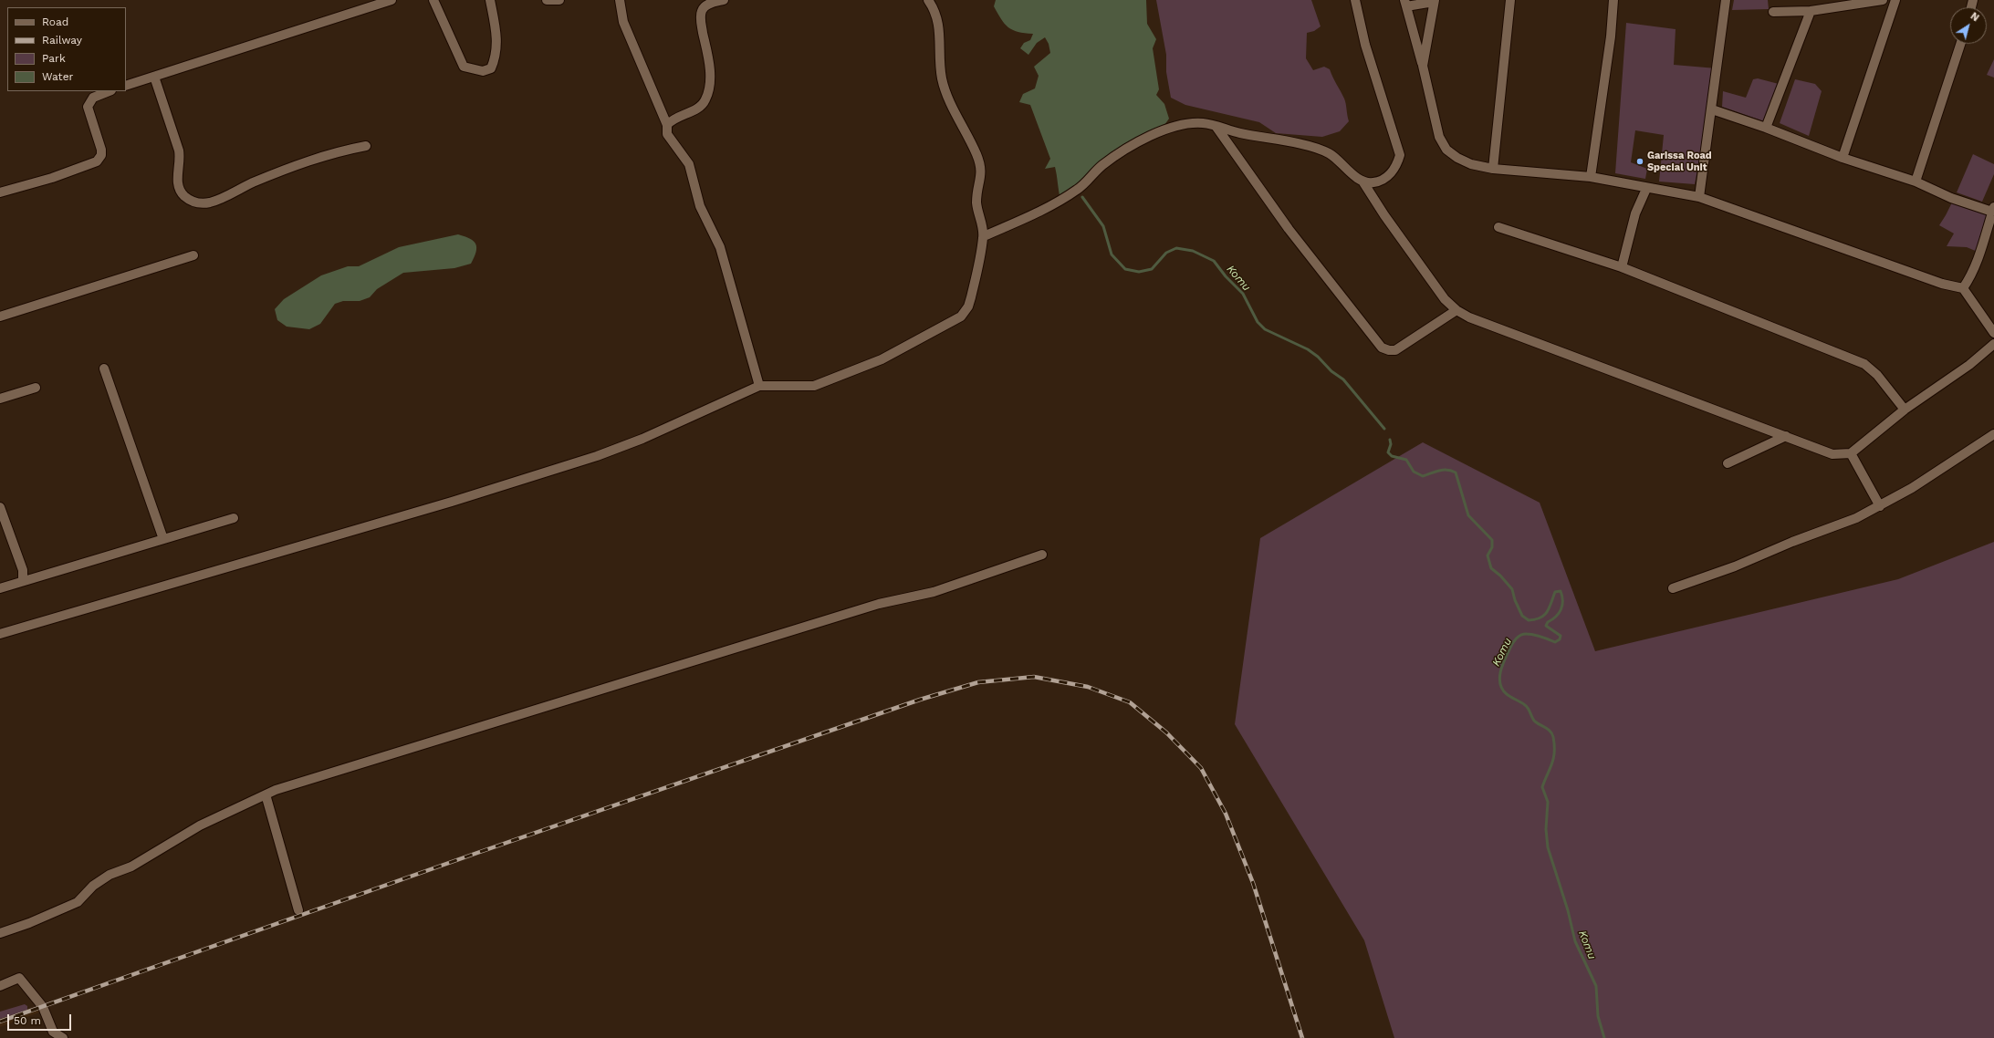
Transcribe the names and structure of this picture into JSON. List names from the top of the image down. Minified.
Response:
{"water":["Komu"],"places":["Garissa Road Special Unit"],"legend":["Road","Railway","Park","Water"],"scale_bar":"50 m","north":"top right"}
